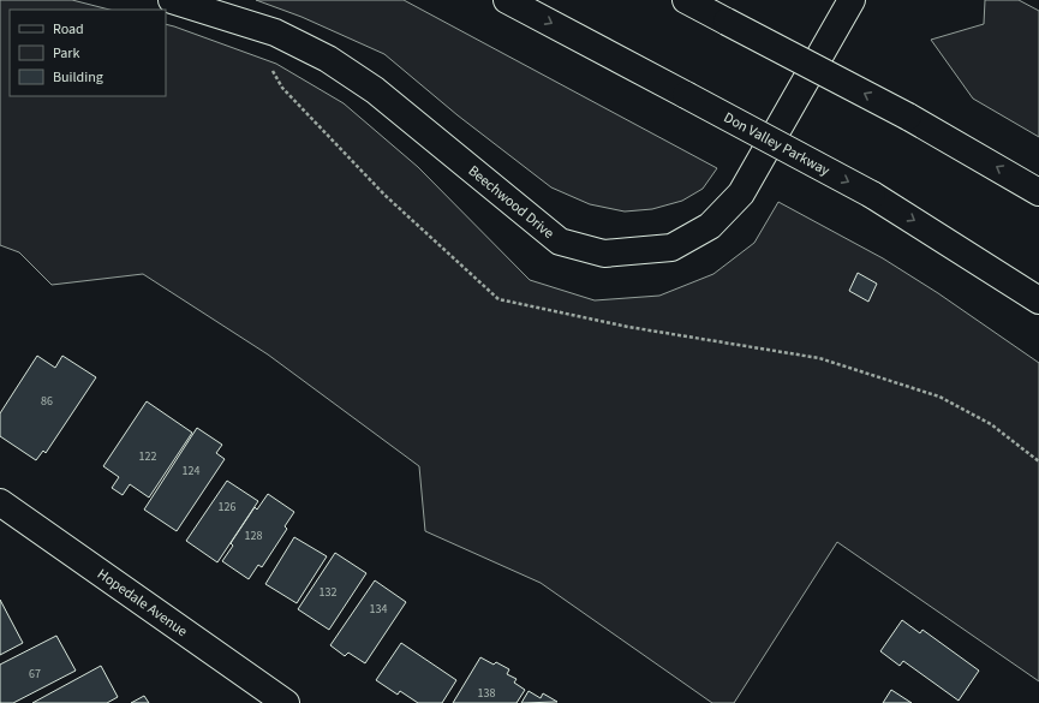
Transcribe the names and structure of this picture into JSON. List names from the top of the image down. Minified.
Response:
{"streets":{"main road":["Don Valley Parkway","Beechwood Drive","Hopedale Avenue"]},"house_numbers":["86","122","124","126","128","132","134","67","138"],"legend":["Road","Park","Building"]}
